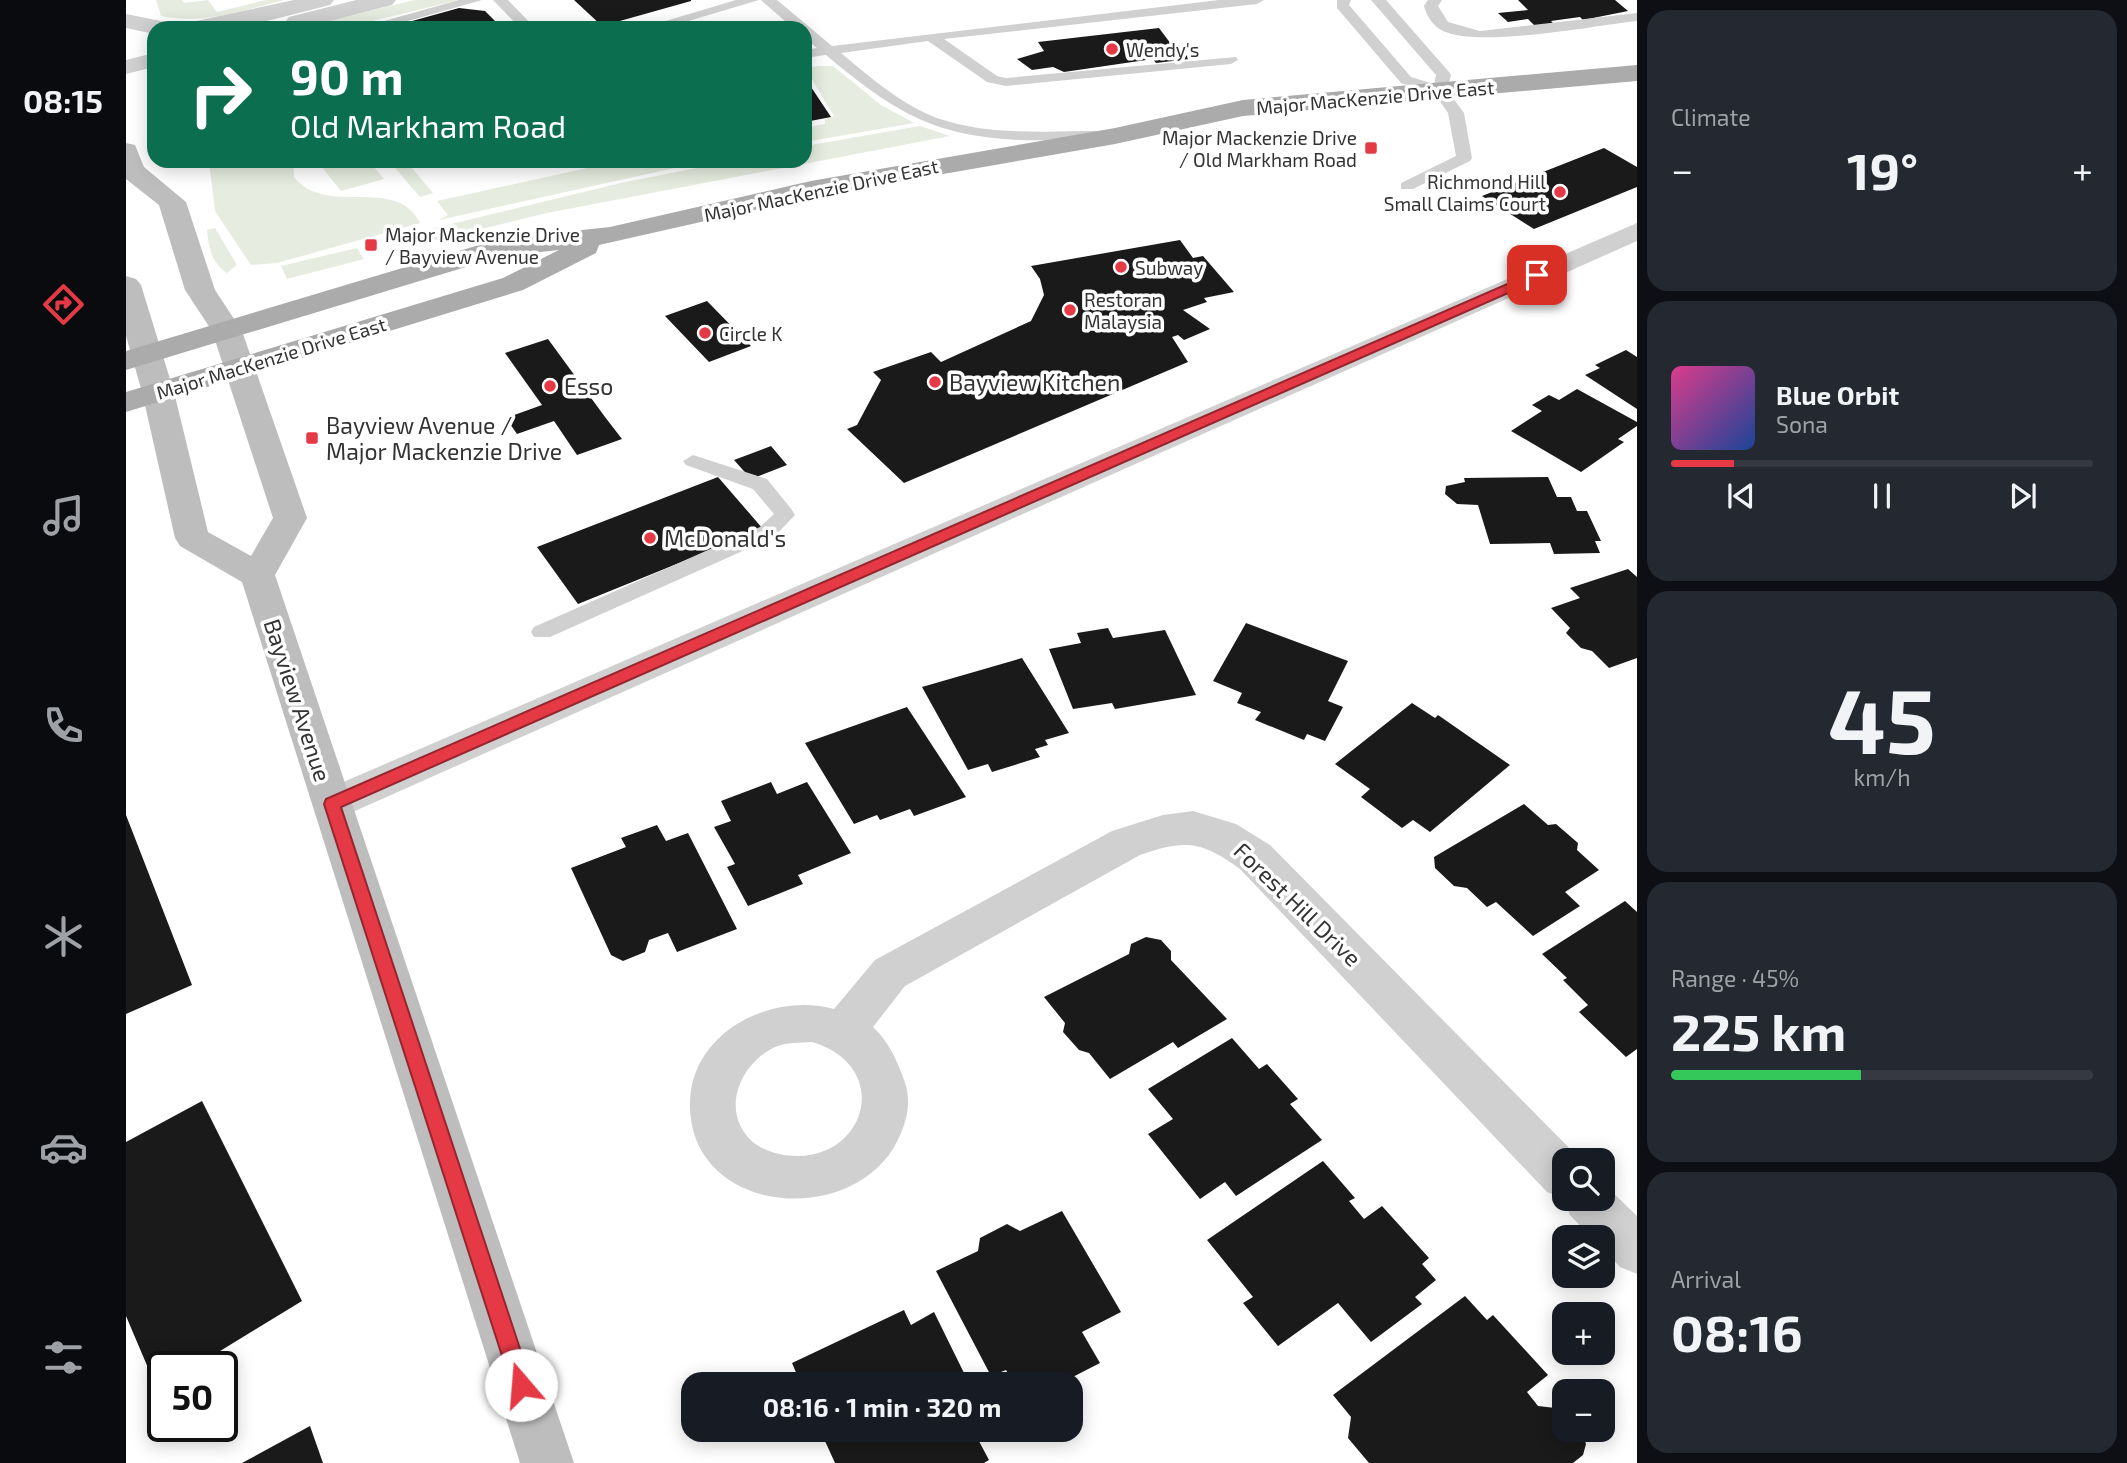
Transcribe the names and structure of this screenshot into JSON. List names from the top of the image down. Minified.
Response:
{"streets":{"main road":["Major MacKenzie Drive East","Bayview Avenue"],"street":["Forest Hill Drive"]},"places":{"other":["Wendy's","Richmond Hill Small Claims Court","Subway","Restoran Malaysia","Circle K","Bayview Kitchen","Esso","McDonald's"],"transit":["Major Mackenzie Drive / Old Markham Road","Major Mackenzie Drive / Bayview Avenue","Bayview Avenue / Major Mackenzie Drive"]},"page":{"tabs":"08:15","tile":["Climate",["45","km/h"],["Range · 45%","225 km"],["Arrival","08:16"]],"turn":["90 m","Old Markham Road"],"heat":["−","19°","+"],"song":["Blue Orbit","Sona"],"map_buttons":["+","−"],"limit":"50","trip":"08:16 · 1 min · 320 m"}}
